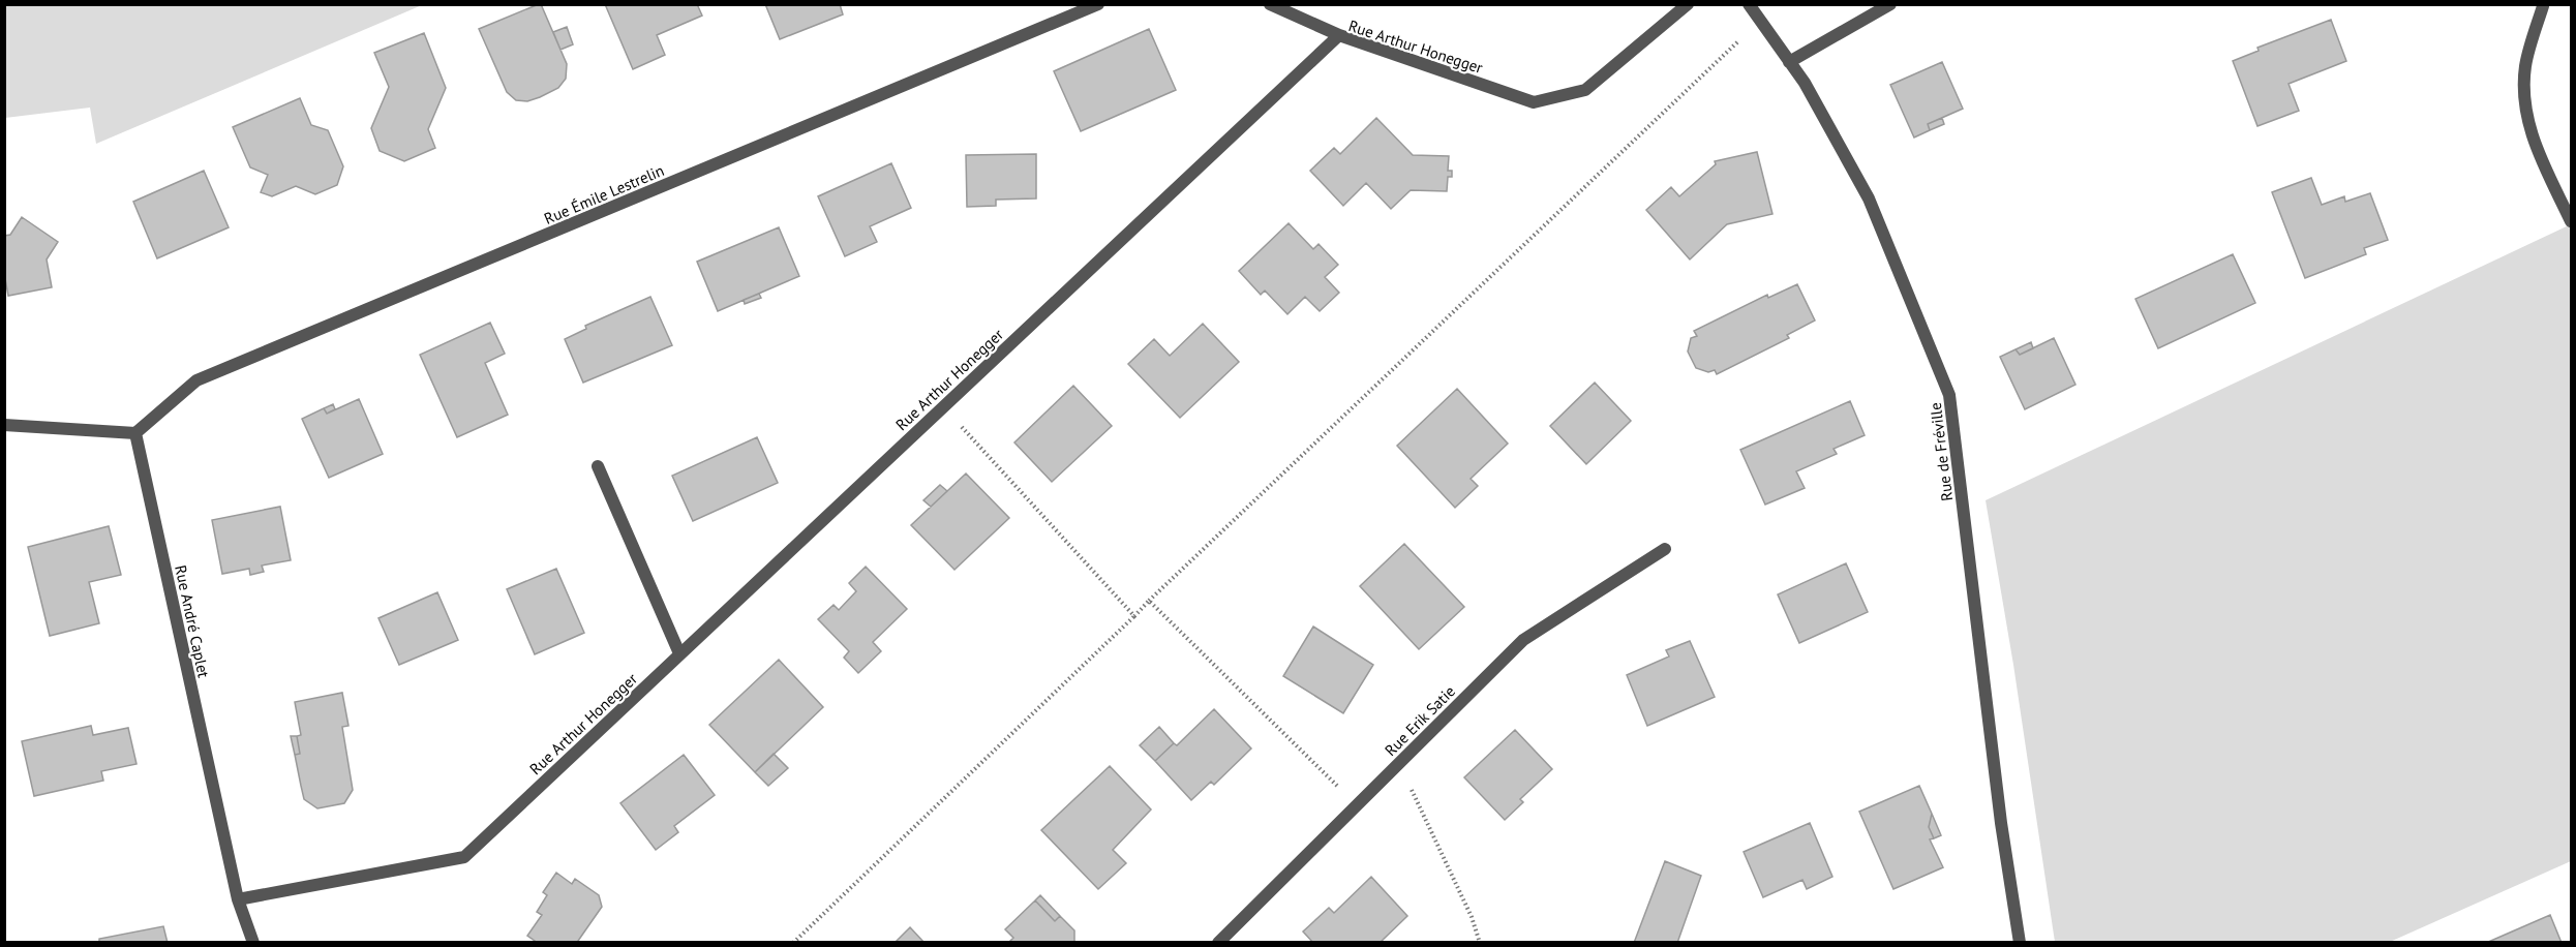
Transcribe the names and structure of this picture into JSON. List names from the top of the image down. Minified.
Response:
{"streets":{"street":["Rue Arthur Honegger","Rue Émile Lestrelin","Rue de Fréville","Rue André Caplet","Rue Erik Satie"]},"crossings":[["Rue Arthur Honegger","Rue André Caplet"],["Rue Émile Lestrelin","Rue André Caplet"]]}
